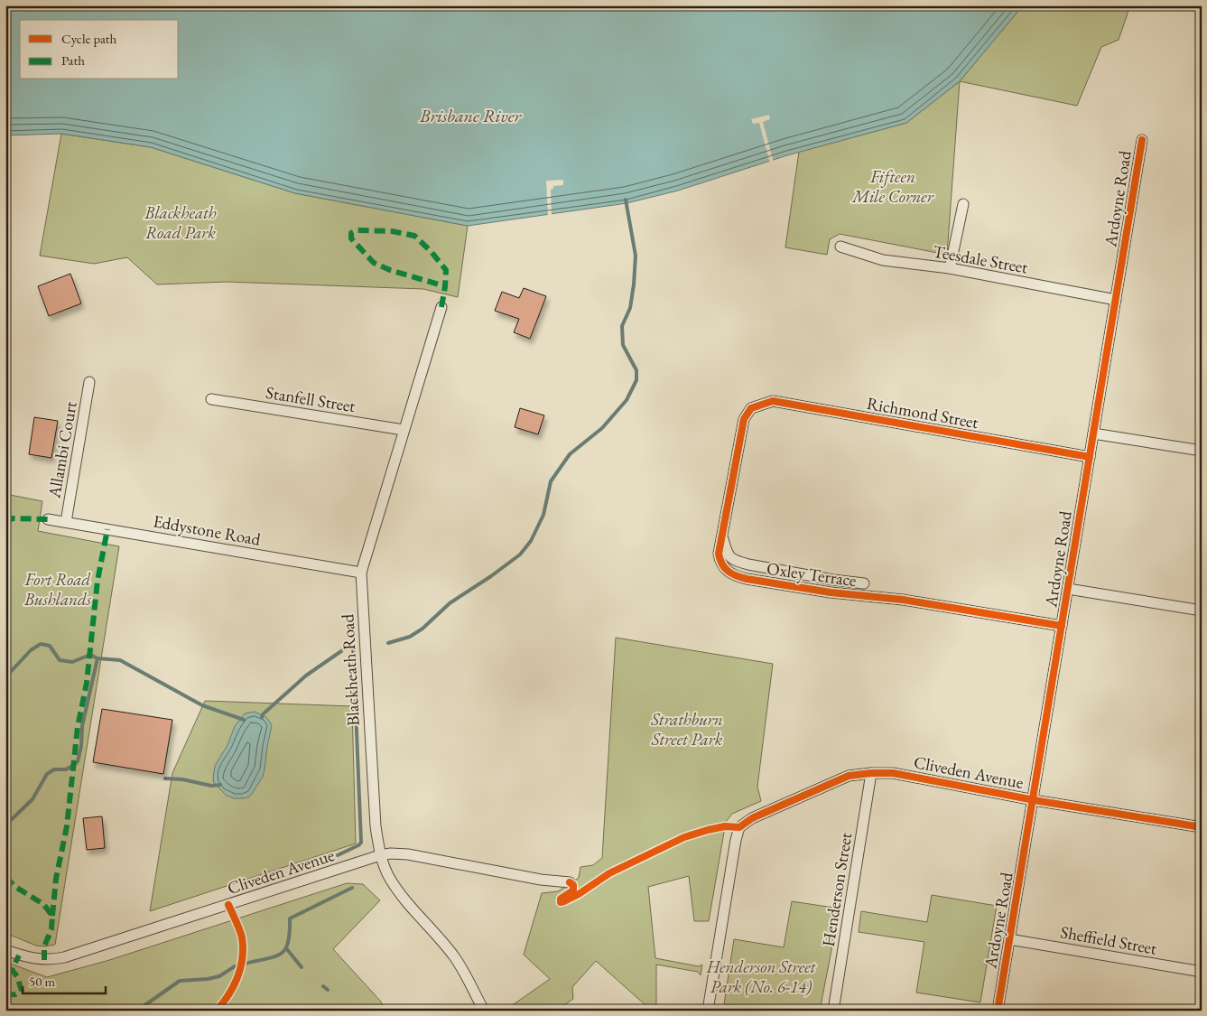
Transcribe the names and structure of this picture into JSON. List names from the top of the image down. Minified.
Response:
{"streets":{"street":["Ardoyne Road","Teesdale Street","Stanfell Street","Richmond Street","Allambi Court","Eddystone Road","Oxley Terrace","Blackheath Road","Cliveden Avenue","Henderson Street","Sheffield Street"]},"crossings":[["Ardoyne Road","Teesdale Street"],["Ardoyne Road","Richmond Street"],["Ardoyne Road","Oxley Terrace"],["Ardoyne Road","Cliveden Avenue"],["Ardoyne Road","Sheffield Street"],["Stanfell Street","Blackheath Road"],["Richmond Street","Oxley Terrace"],["Allambi Court","Eddystone Road"],["Eddystone Road","Blackheath Road"],["Blackheath Road","Cliveden Avenue"],["Cliveden Avenue","Henderson Street"]],"water":["Brisbane River"],"parks":["Fifteen Mile Corner","Blackheath Road Park","Fort Road Bushlands","Strathburn Street Park","Henderson Street Park (No. 6-14)"],"legend":["Cycle path","Path"],"scale_bar":"50 m"}
